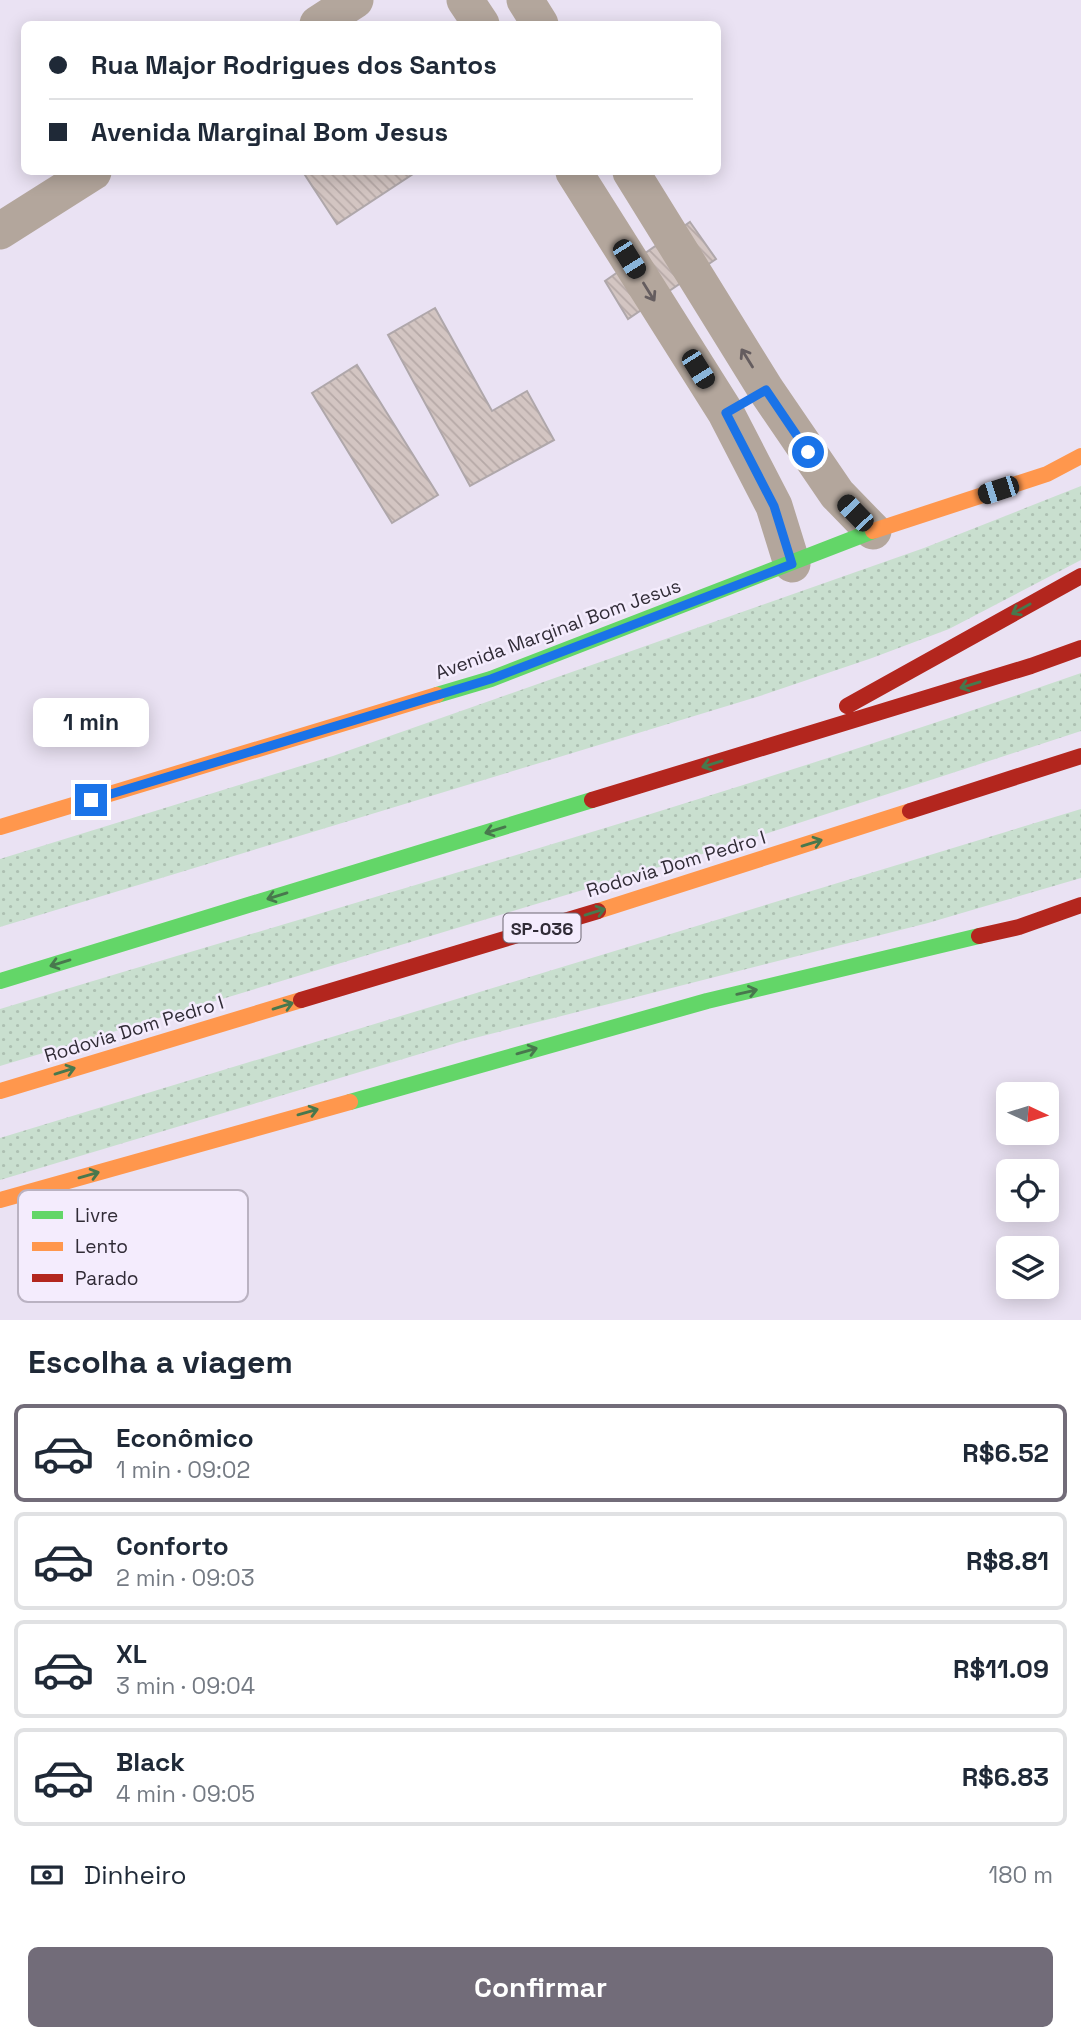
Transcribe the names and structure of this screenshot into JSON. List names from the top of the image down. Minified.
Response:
{"streets":{"main road":["Avenida Marginal Bom Jesus","Rodovia Dom Pedro I","SP-036"]},"legend":["Livre","Lento","Parado"],"north":"right","page":{"banner":["Rua Major Rodrigues dos Santos","Avenida Marginal Bom Jesus"],"bubble":"1 min","heading":"Escolha a viagem","list":[{"name":"Econômico","note":"1 min · 09:02","value":"R$6.52"},{"name":"Conforto","note":"2 min · 09:03","value":"R$8.81"},{"name":"XL","note":"3 min · 09:04","value":"R$11.09"},{"name":"Black","note":"4 min · 09:05","value":"R$6.83"}],"pay":["Dinheiro","180 m"],"buttons":"Confirmar"}}
